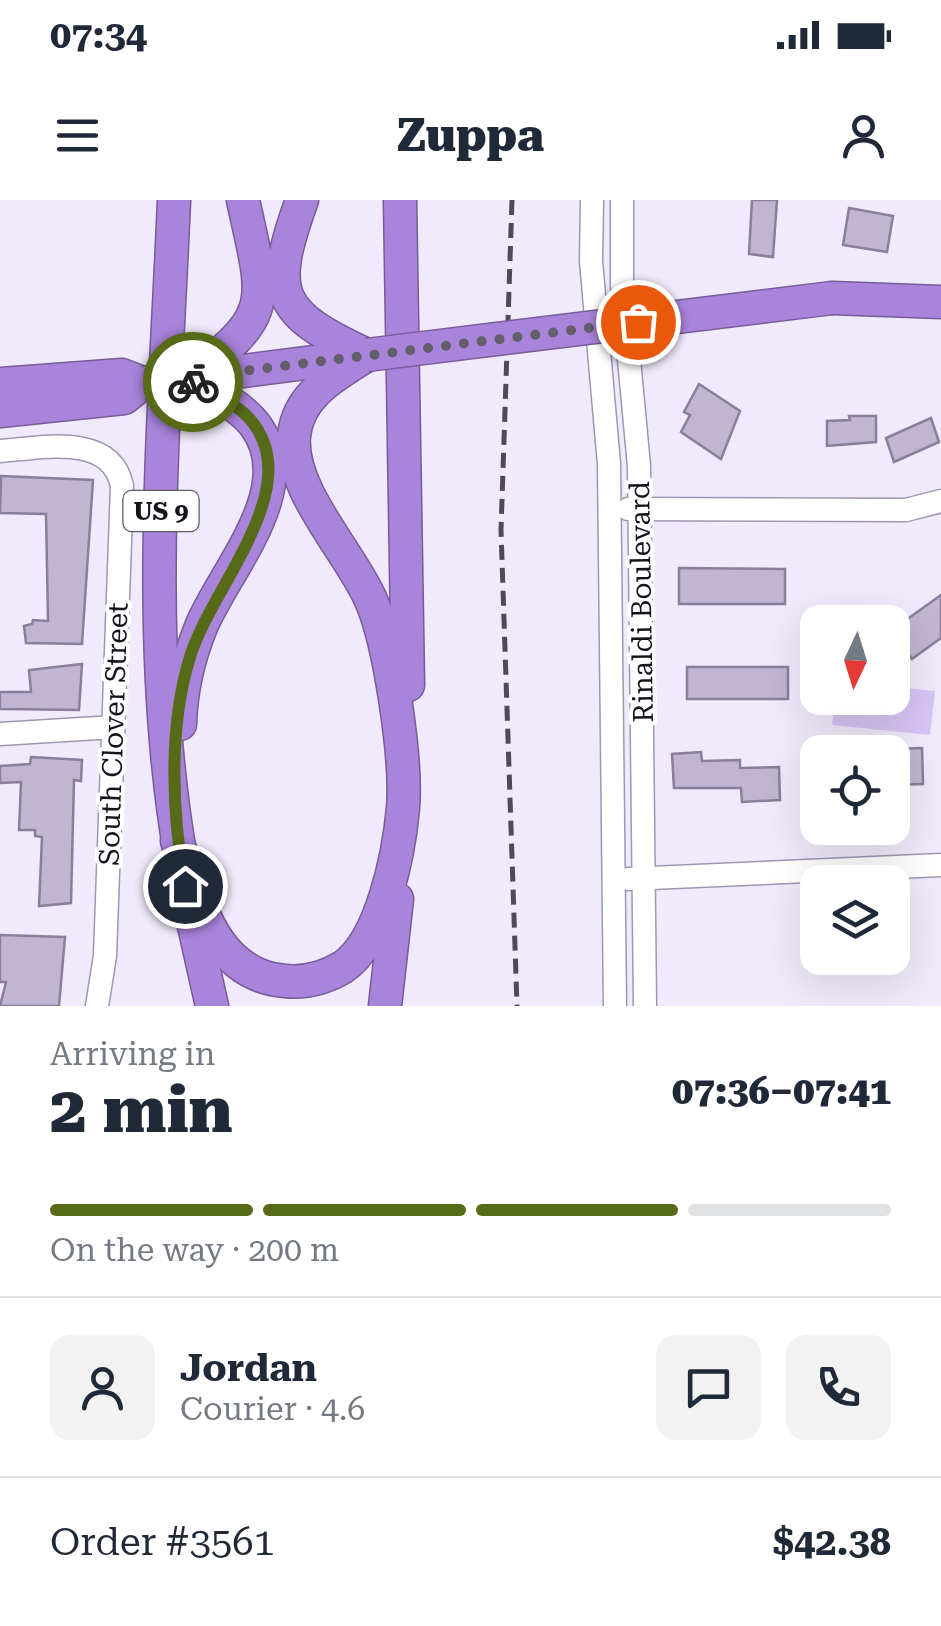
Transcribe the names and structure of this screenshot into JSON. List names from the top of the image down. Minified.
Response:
{"streets":{"highway":["US 9"],"street":["Rinaldi Boulevard","South Clover Street"]},"north":"bottom","page":{"status":"07:34","header":"Zuppa","heading":["2 min","Arriving in","07:36–07:41"],"panel":["Jordan","Courier · 4.6","Order #3561","$42.38"],"bar":"On the way · 200 m"}}
